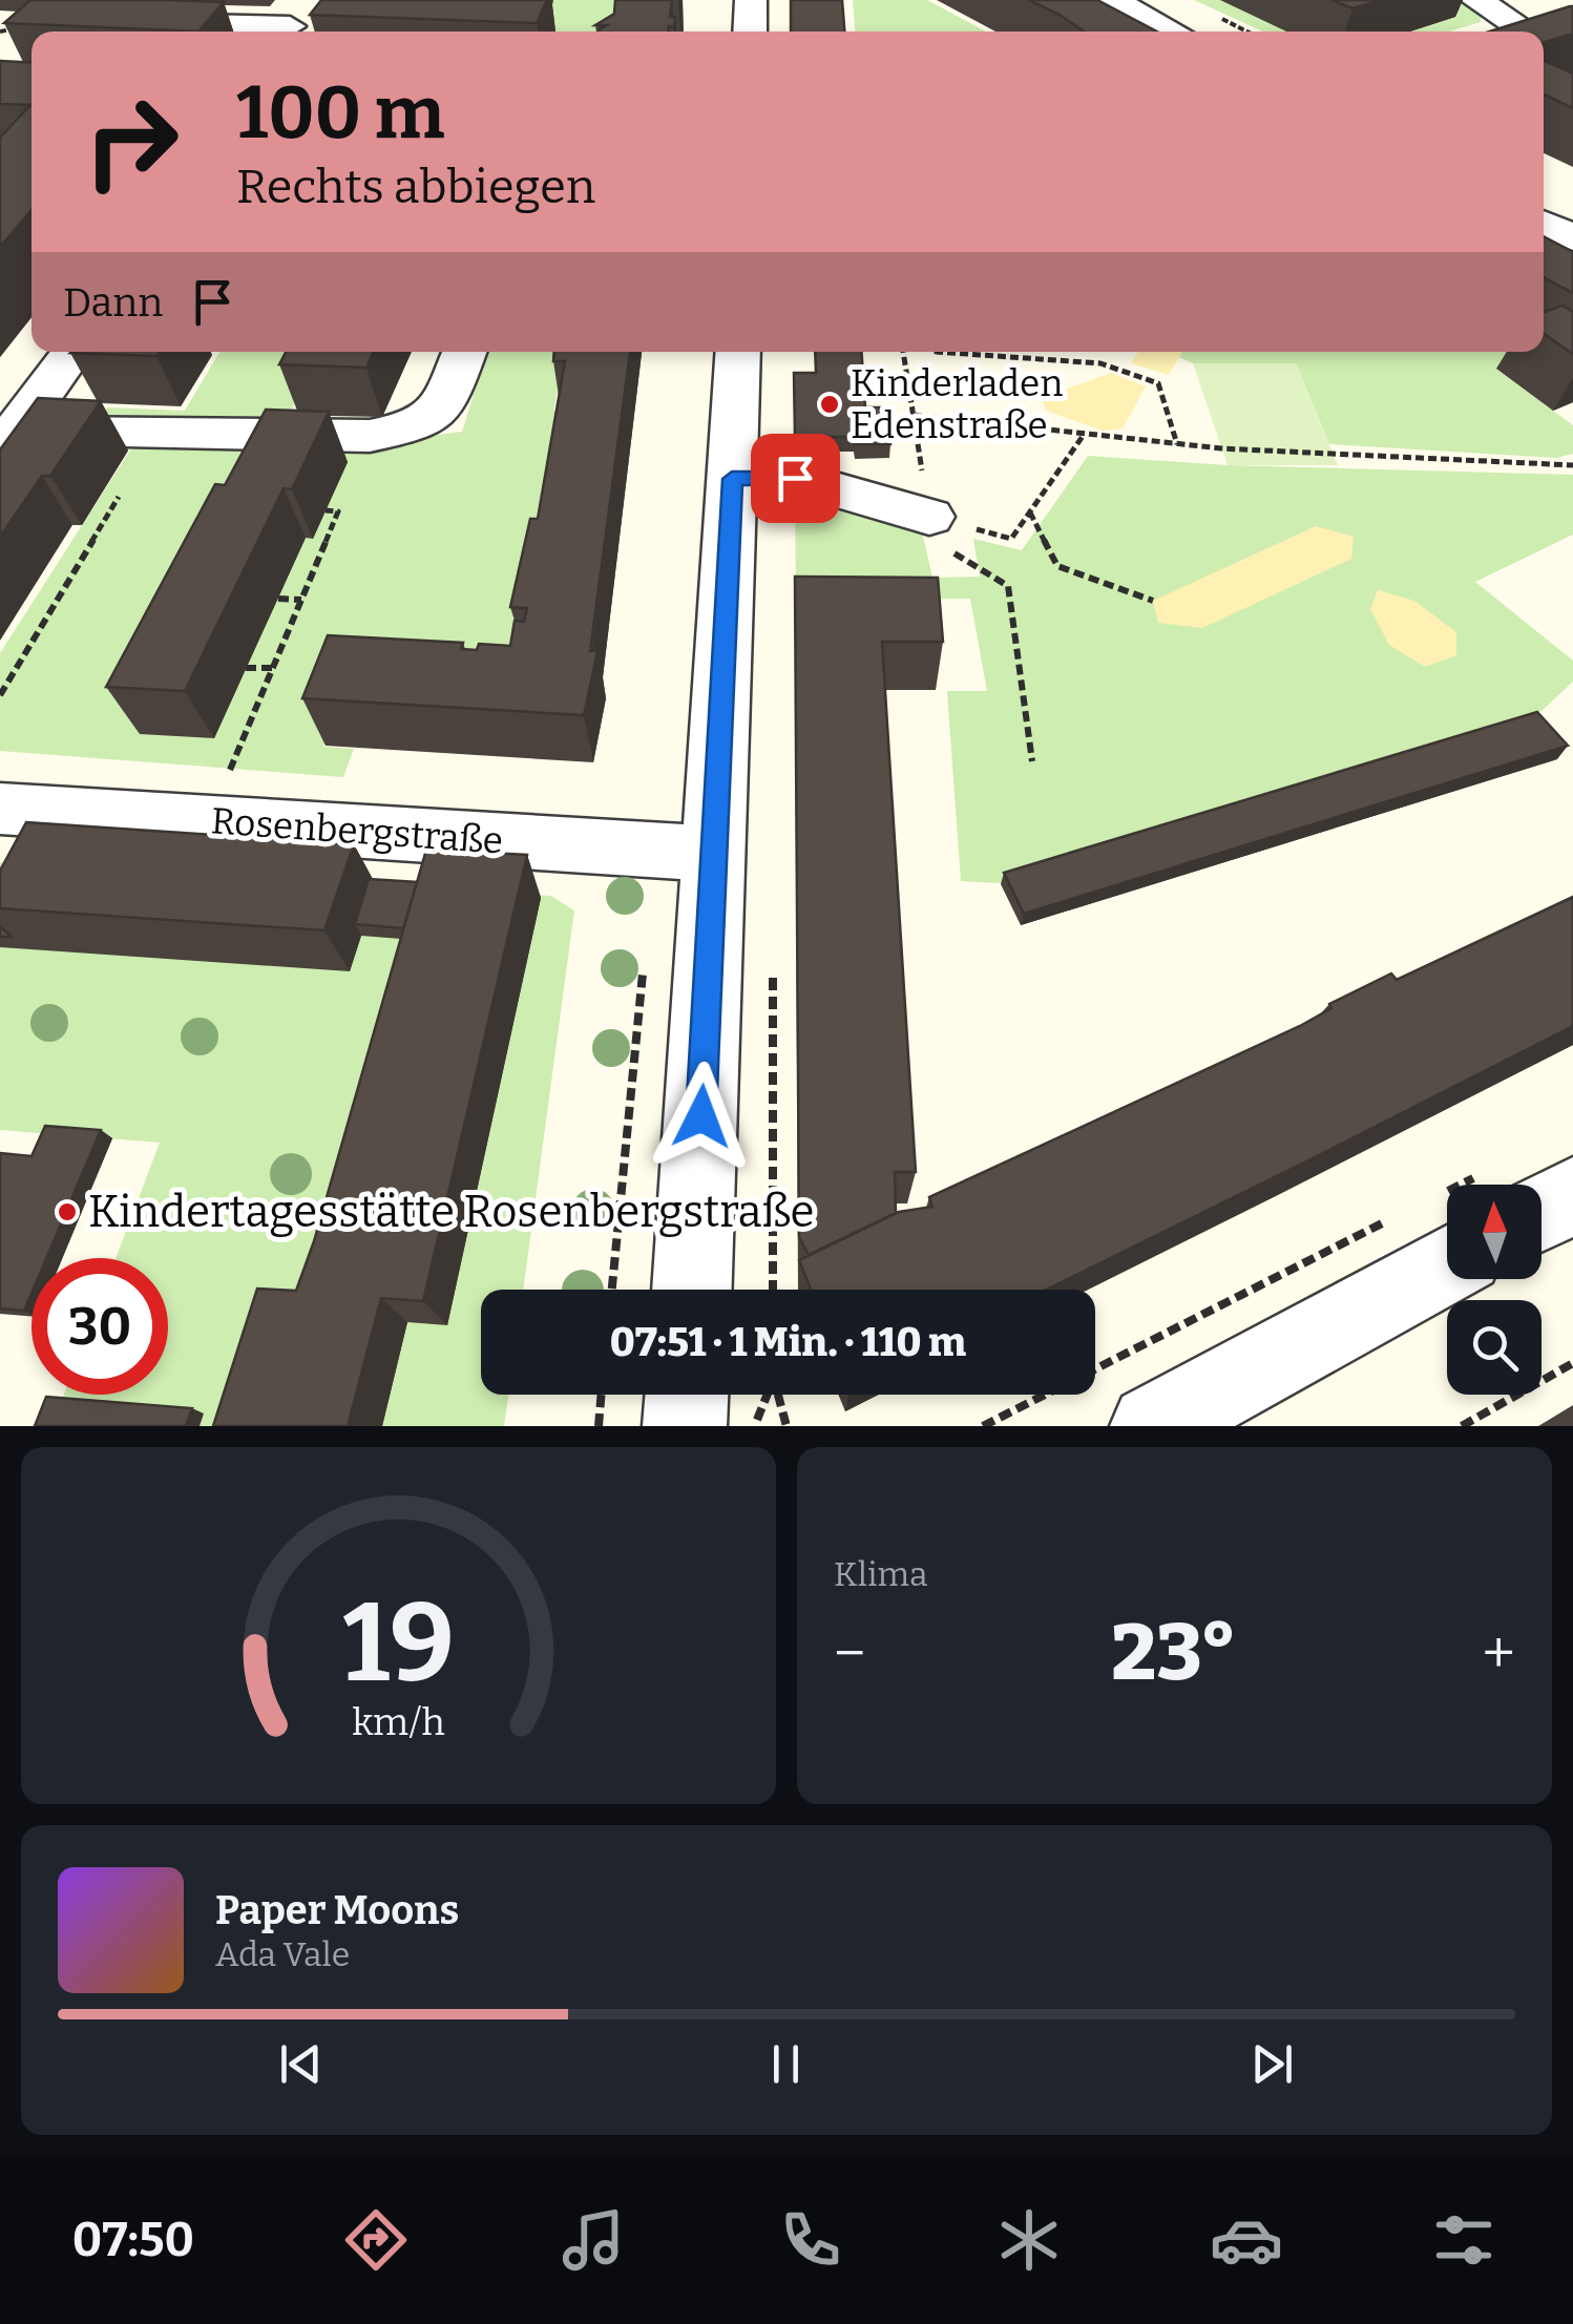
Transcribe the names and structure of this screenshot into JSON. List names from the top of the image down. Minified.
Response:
{"streets":{"street":["Rosenbergstraße"]},"places":["Kinderladen Edenstraße","Kindertagesstätte Rosenbergstraße"],"north":"top","page":{"turn":["100 m","Rechts abbiegen"],"then":"Dann","limit":"30","trip":"07:51 · 1 Min. · 110 m","tile":"Klima","heat":["−","23°","+"],"song":["Paper Moons","Ada Vale"],"tabs":"07:50","gauge":["19","km/h"]}}
